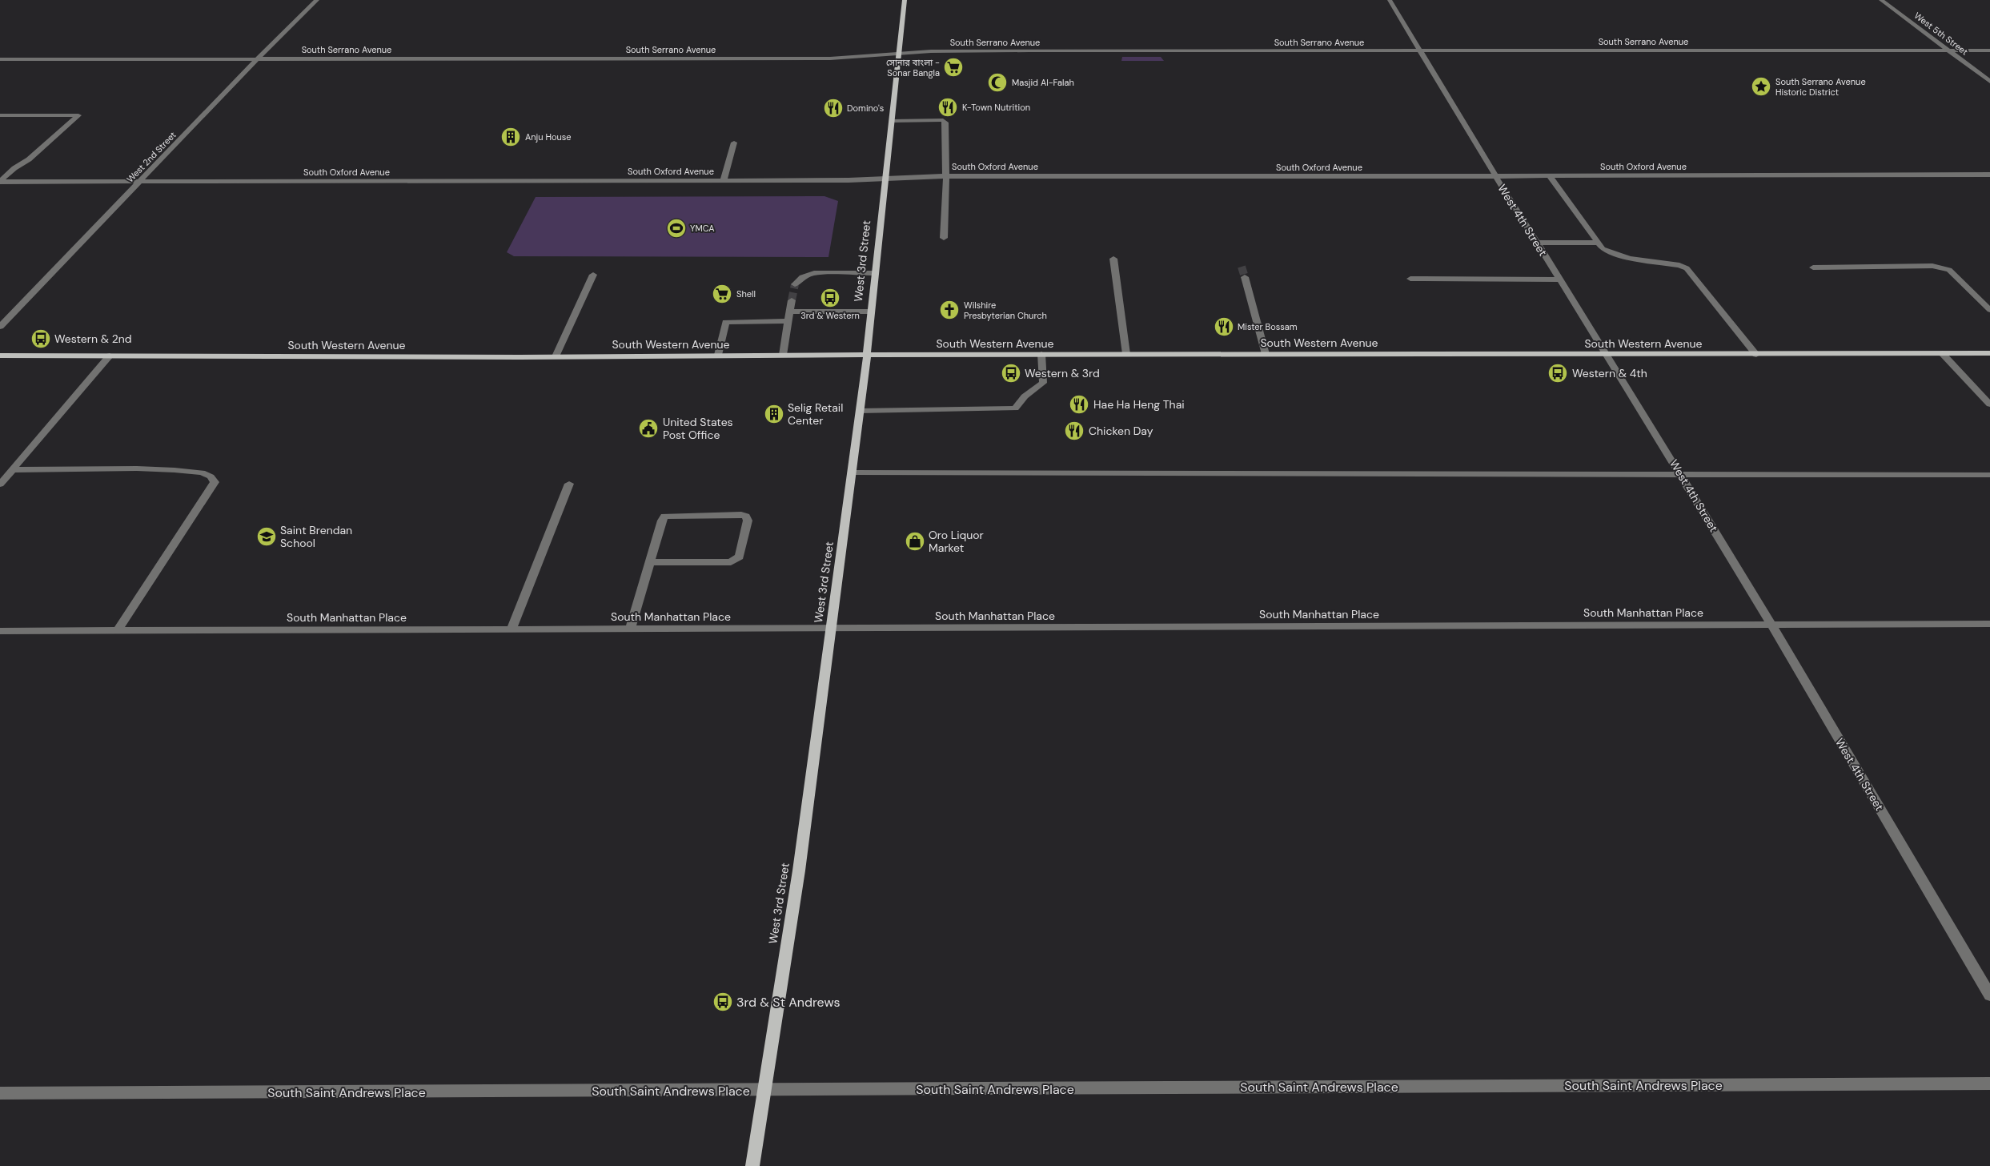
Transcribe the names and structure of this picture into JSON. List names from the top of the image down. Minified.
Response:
{"streets":{"main road":["West 3rd Street","South Western Avenue"],"street":["West 5th Street","South Serrano Avenue","West 2nd Street","South Oxford Avenue","West 4th Street","South Manhattan Place","South Saint Andrews Place"]},"crossings":[["West 5th Street","South Serrano Avenue"],["South Serrano Avenue","West 2nd Street"],["South Serrano Avenue","West 4th Street"],["South Serrano Avenue","West 3rd Street"],["West 2nd Street","South Oxford Avenue"],["South Oxford Avenue","West 4th Street"],["South Oxford Avenue","West 3rd Street"],["West 4th Street","South Western Avenue"],["West 4th Street","South Manhattan Place"],["West 3rd Street","South Western Avenue"],["West 3rd Street","South Manhattan Place"],["West 3rd Street","South Saint Andrews Place"]],"places":{"supermarket":["সোনার বাংলা - Sonar Bangla","Shell"],"mosque":["Masjid Al-Falah"],"place":["South Serrano Avenue Historic District"],"restaurant":["K-Town Nutrition","Domino's","Mister Bossam","Hae Ha Heng Thai","Chicken Day"],"building":["Anju House","Selig Retail Center"],"sports":["YMCA"],"bus stop":["3rd & Western","Western & 2nd","Western & 3rd","Western & 4th","3rd & St Andrews"],"church":["Wilshire Presbyterian Church"],"public building":["United States Post Office"],"school or university":["Saint Brendan School"],"shop":["Oro Liquor Market"]}}
